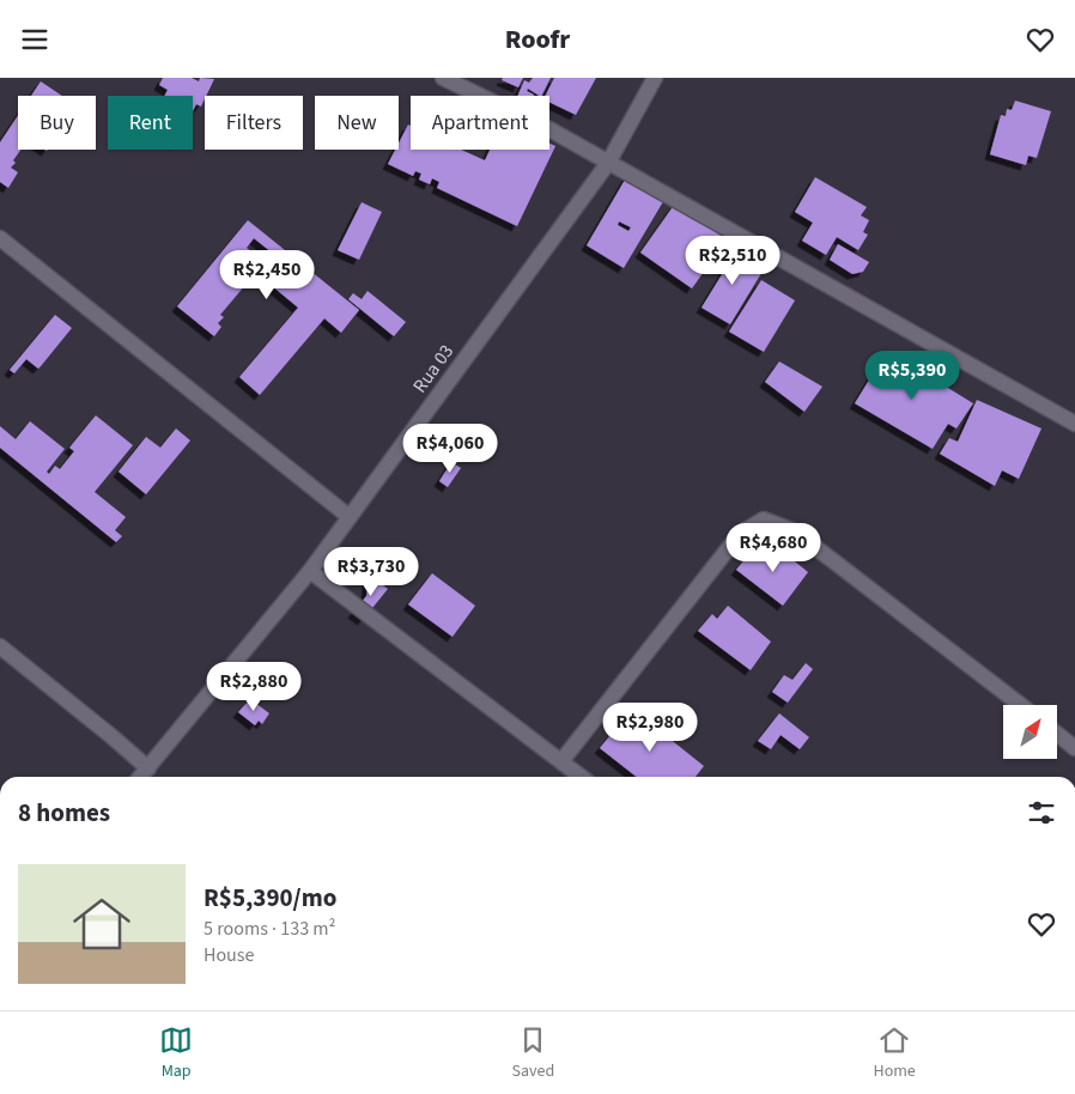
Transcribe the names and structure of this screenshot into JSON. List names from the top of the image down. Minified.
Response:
{"streets":{"street":["Rua 03"]},"north":"top right","page":{"header":"Roofr","chip":["Buy","Rent","Filters","New","Apartment"],"price":["R$2,510","R$2,450","R$5,390","R$4,060","R$4,680","R$3,730","R$2,880","R$2,980"],"heading":"8 homes","list":[{"name":"R$5,390/mo","note":"5 rooms · 133 m² · House"}],"tabs":["Map","Saved","Home"]}}
